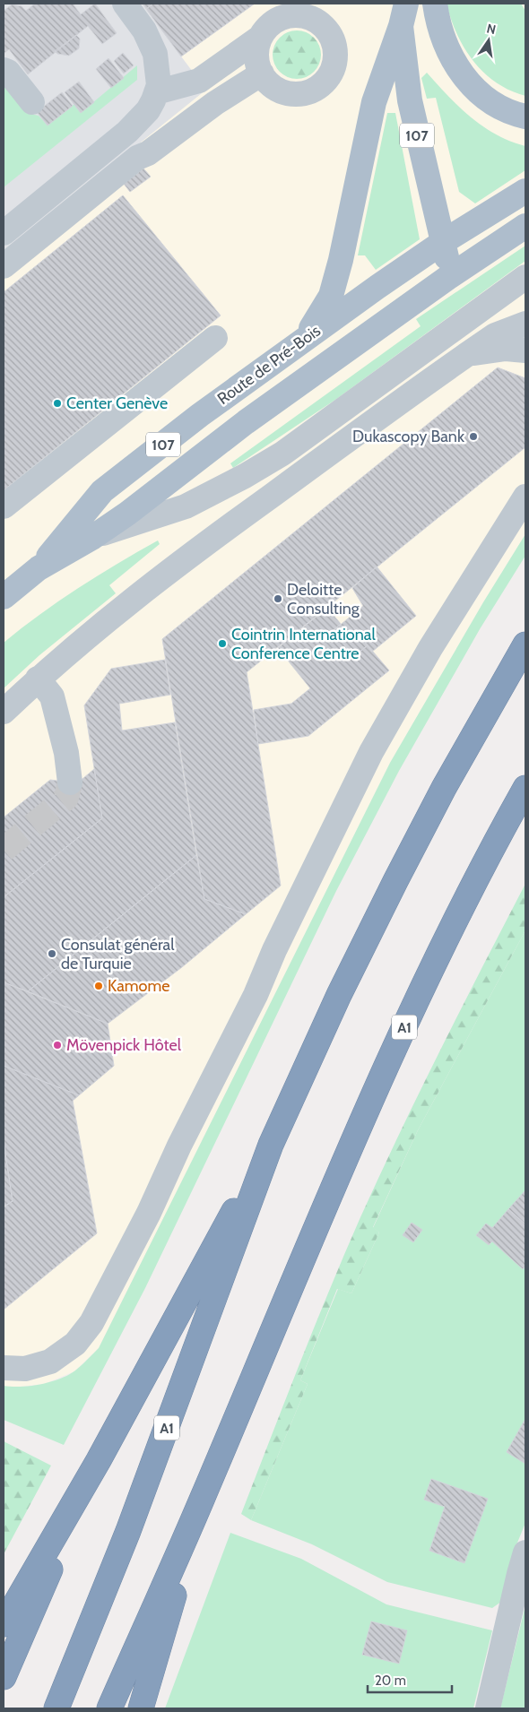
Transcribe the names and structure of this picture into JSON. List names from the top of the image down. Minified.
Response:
{"streets":{"highway":["A1"],"main road":["107","Route de Pré-Bois"]},"crossings":[["107","Route de Pré-Bois"]],"places":["Center Genève","Dukascopy Bank","Deloitte Consulting","Cointrin International Conference Centre","Consulat général de Turquie","Kamome","Mövenpick Hôtel"],"scale_bar":"20 m","north":"top"}
